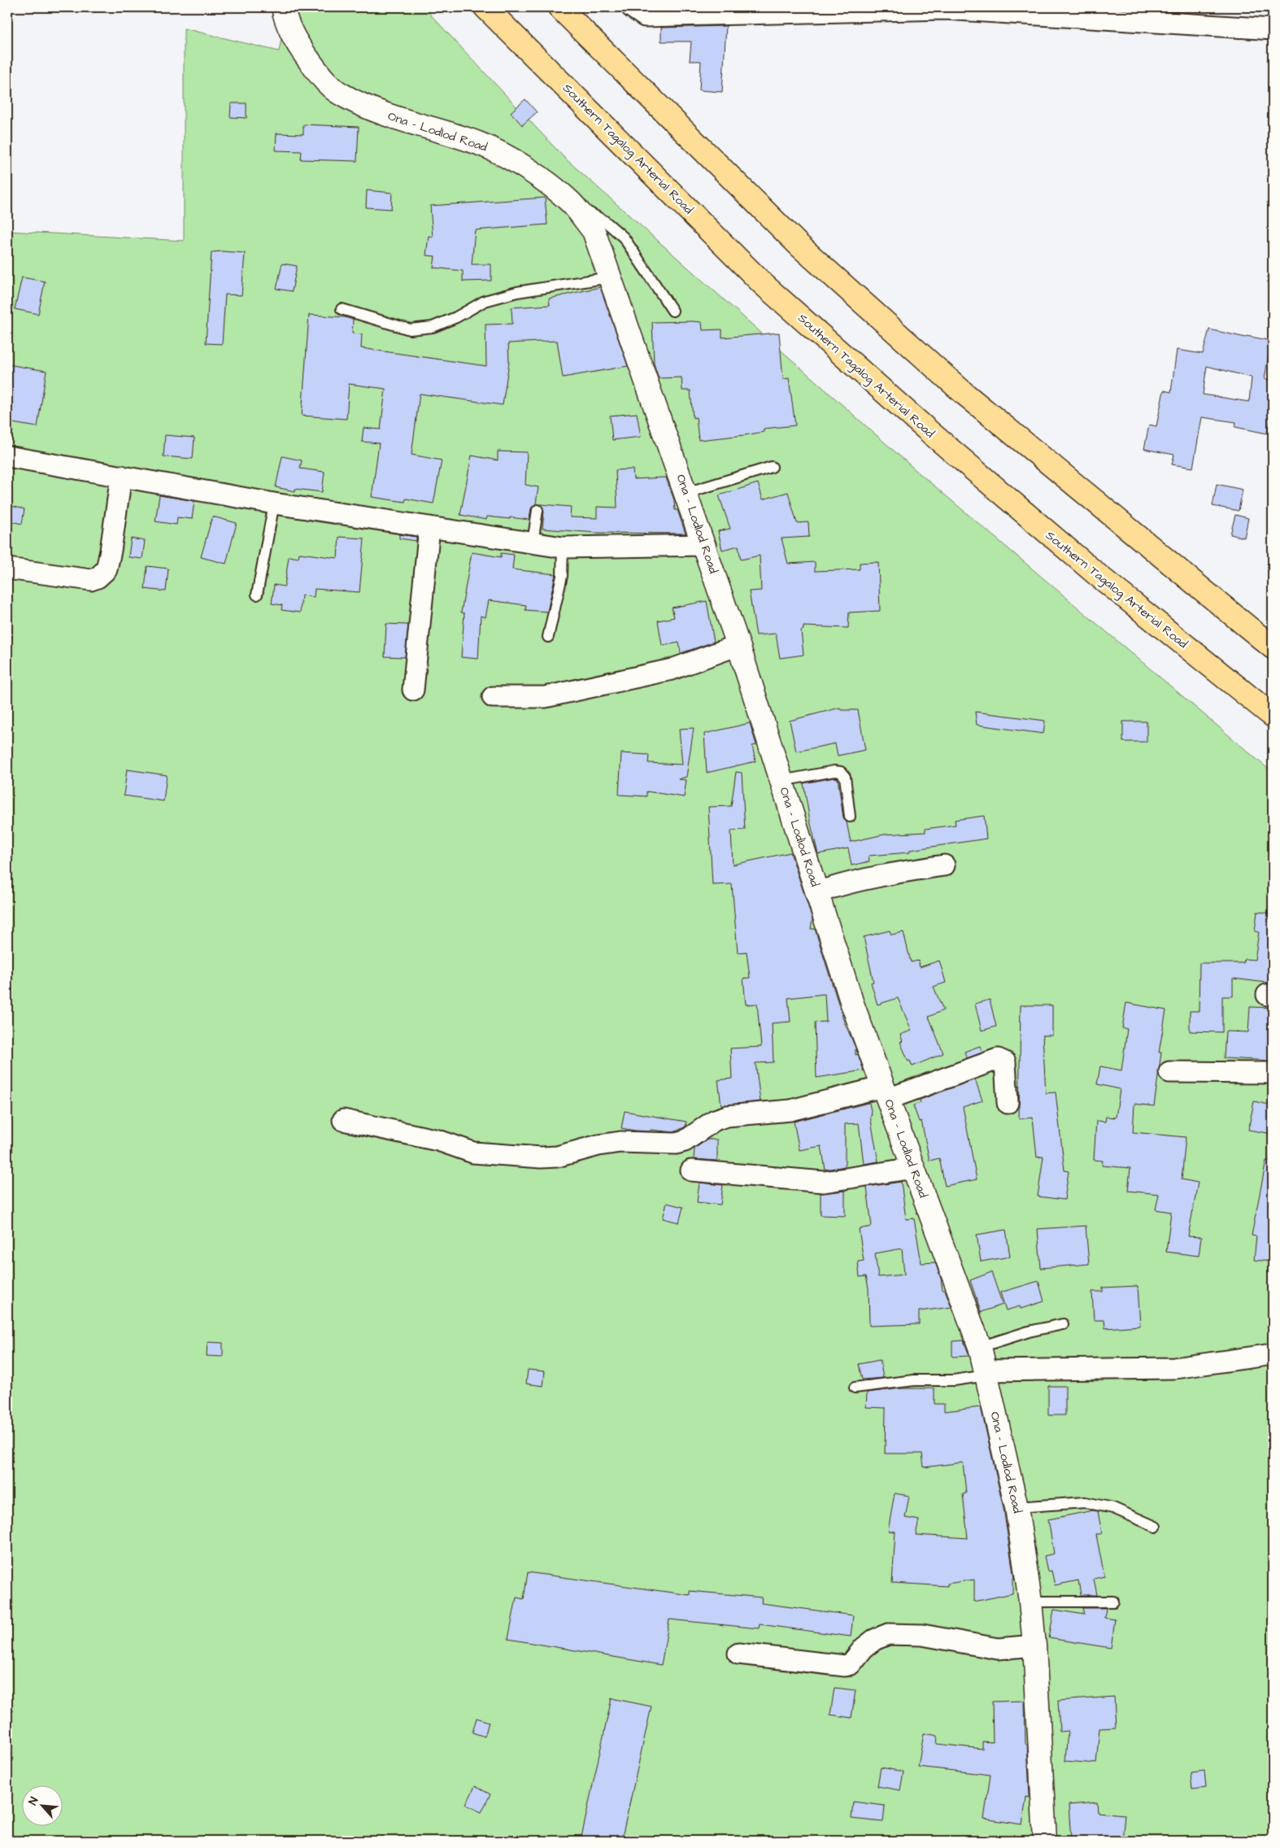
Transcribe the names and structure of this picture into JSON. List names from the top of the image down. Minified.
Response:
{"streets":{"highway":["Southern Tagalog Arterial Road"],"main road":["Ona - Lodlod Road"]},"north":"top left"}
